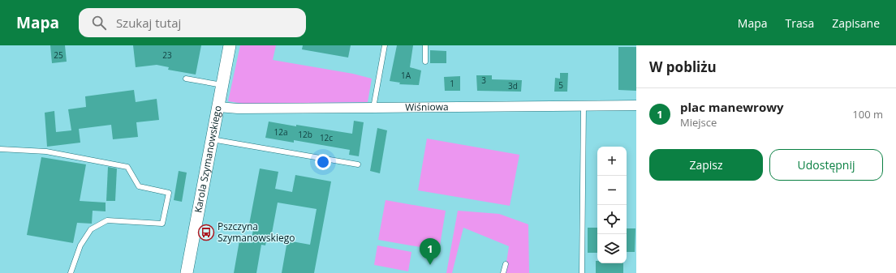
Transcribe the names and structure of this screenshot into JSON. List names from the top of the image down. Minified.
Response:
{"streets":{"street":["Wiśniowa","Karola Szymanowskiego"]},"crossings":[["Wiśniowa","Karola Szymanowskiego"]],"places":{"bus stop":["Pszczyna Szymanowskiego"]},"house_numbers":["25","23","1A","3","1","5","3d","12a","12b","12c"],"page":{"header":"Mapa","search":"Szukaj tutaj","nav":["Mapa","Trasa","Zapisane"],"heading":"W pobliżu","list":[{"mark":"1","name":"plac manewrowy","note":"Miejsce","value":"100 m"}],"buttons":["Zapisz","Udostępnij"],"map_buttons":["+","−"],"pins":"1"}}
